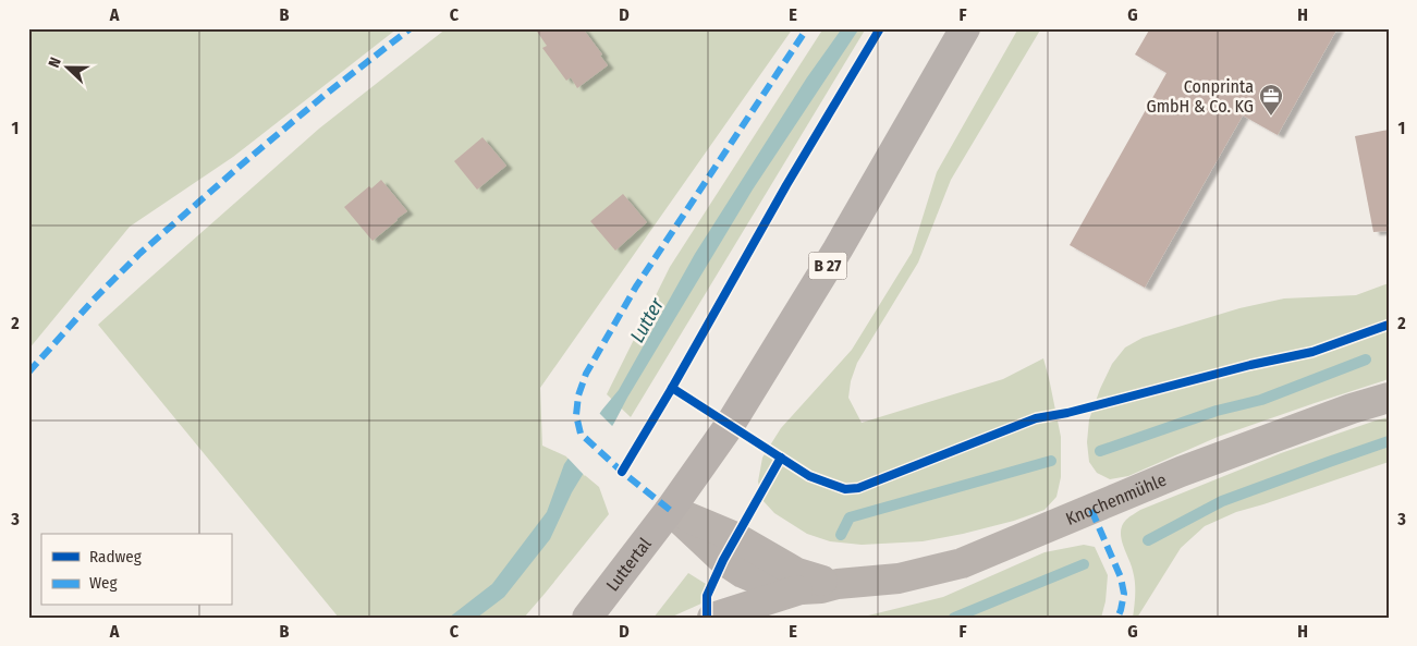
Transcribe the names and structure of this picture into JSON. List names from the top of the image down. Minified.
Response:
{"streets":{"main road":["B 27","Luttertal"],"street":["Knochenmühle"]},"crossings":[["B 27","Knochenmühle"],["B 27","Luttertal"],["Knochenmühle","Luttertal"]],"water":["Lutter"],"places":{"office":["Conprinta GmbH & Co. KG"]},"legend":["Radweg","Weg"],"north":"left","grid":{"columns":["A","B","C","D","E","F","G","H"],"rows":["1","2","3"]}}
